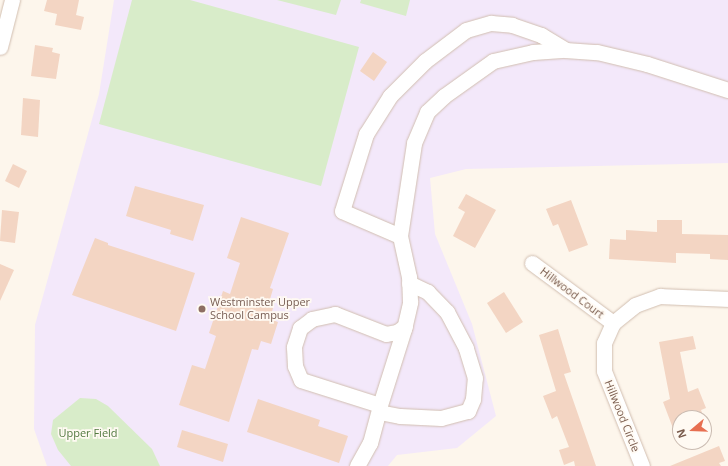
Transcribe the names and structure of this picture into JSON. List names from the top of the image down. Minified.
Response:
{"streets":{"street":["Hillwood Court","Hillwood Circle"]},"crossings":[["Hillwood Court","Hillwood Circle"]],"parks":["Upper Field"],"places":["Westminster Upper School Campus"],"north":"left"}
